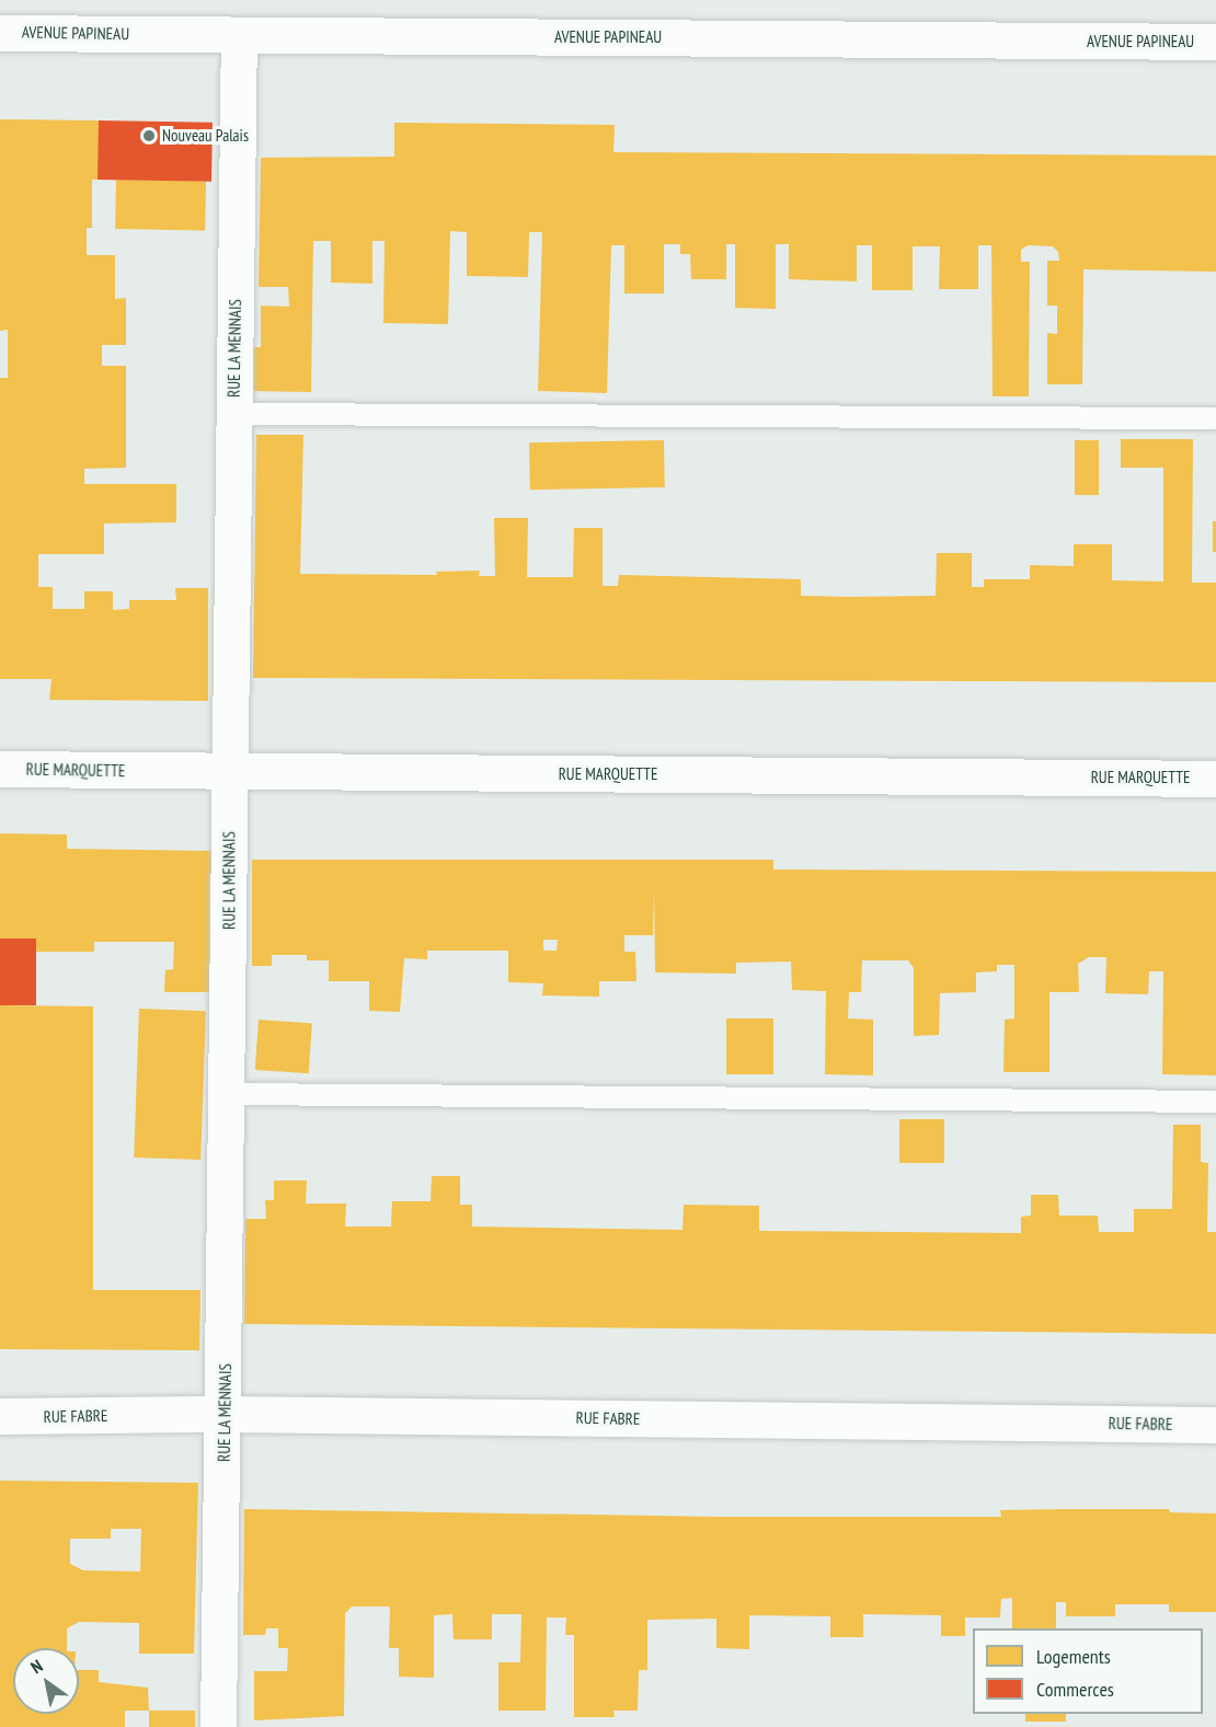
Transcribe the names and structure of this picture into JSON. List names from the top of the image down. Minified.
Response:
{"streets":{"street":["AVENUE PAPINEAU","RUE LA MENNAIS","RUE MARQUETTE","RUE FABRE"]},"crossings":[["AVENUE PAPINEAU","RUE LA MENNAIS"],["RUE LA MENNAIS","RUE MARQUETTE"],["RUE LA MENNAIS","RUE FABRE"]],"places":["Nouveau Palais"],"legend":["Logements","Commerces"],"north":"top left"}
